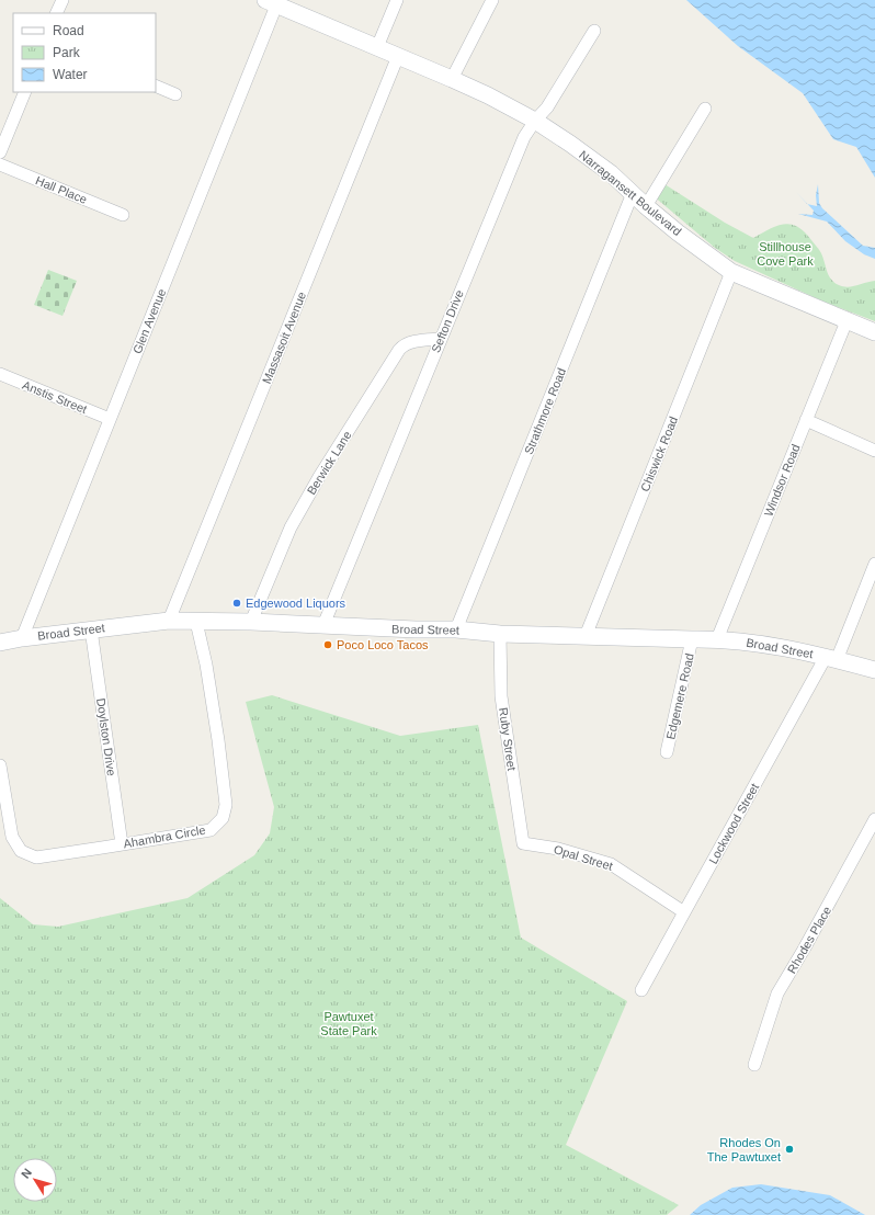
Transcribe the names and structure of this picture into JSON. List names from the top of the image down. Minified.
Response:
{"streets":{"main road":["Narragansett Boulevard","Broad Street"],"street":["Hall Place","Glen Avenue","Sefton Drive","Massasoit Avenue","Anstis Street","Strathmore Road","Chiswick Road","Berwick Lane","Windsor Road","Edgemere Road","Doylston Drive","Ruby Street","Lockwood Street","Ahambra Circle","Opal Street","Rhodes Place"]},"crossings":[["Narragansett Boulevard","Glen Avenue"],["Narragansett Boulevard","Sefton Drive"],["Narragansett Boulevard","Massasoit Avenue"],["Narragansett Boulevard","Strathmore Road"],["Narragansett Boulevard","Chiswick Road"],["Narragansett Boulevard","Windsor Road"],["Glen Avenue","Anstis Street"],["Glen Avenue","Broad Street"],["Sefton Drive","Berwick Lane"],["Sefton Drive","Broad Street"],["Massasoit Avenue","Broad Street"],["Strathmore Road","Broad Street"],["Chiswick Road","Broad Street"],["Berwick Lane","Broad Street"],["Windsor Road","Broad Street"],["Broad Street","Edgemere Road"],["Broad Street","Doylston Drive"],["Broad Street","Ruby Street"],["Broad Street","Lockwood Street"],["Broad Street","Ahambra Circle"],["Doylston Drive","Ahambra Circle"],["Ruby Street","Opal Street"],["Lockwood Street","Opal Street"]],"parks":["Stillhouse Cove Park","Pawtuxet State Park"],"places":["Edgewood Liquors","Poco Loco Tacos","Rhodes On The Pawtuxet"],"legend":["Road","Park","Water"],"north":"top left"}
